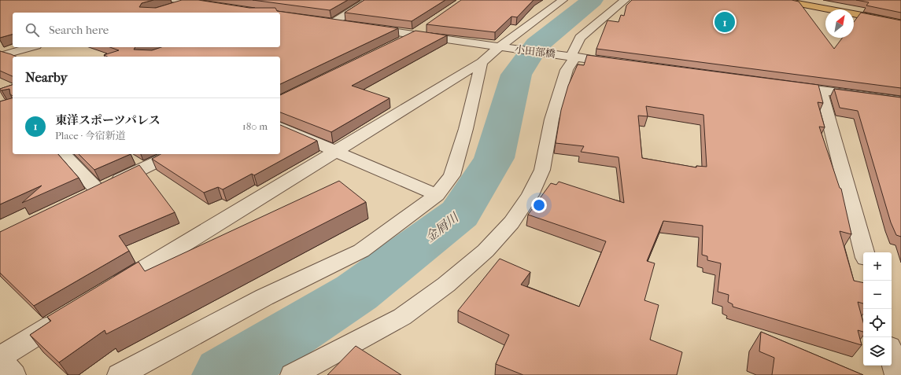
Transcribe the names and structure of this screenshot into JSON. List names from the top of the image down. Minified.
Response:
{"streets":{"street":["小田部橋"]},"water":["金屑川"],"north":"top right","page":{"pins":"1","search":"Search here","heading":"Nearby","list":[{"mark":"1","name":"東洋スポーツパレス","note":"Place · 今宿新道","value":"180 m"}],"map_buttons":["+","−"]}}
